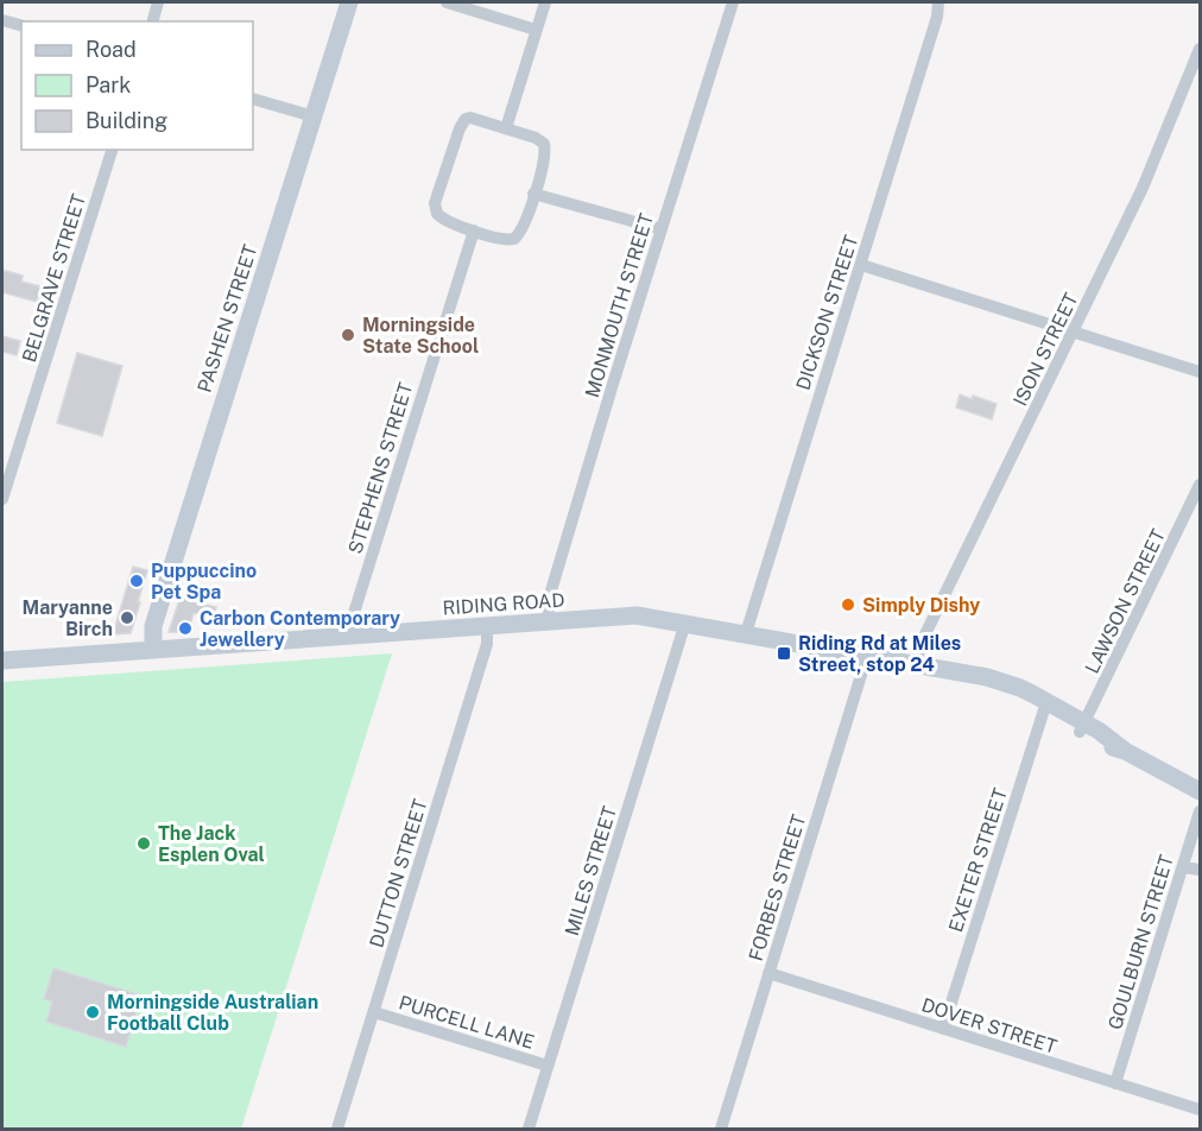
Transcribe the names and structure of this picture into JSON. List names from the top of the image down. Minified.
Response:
{"streets":{"main road":["PASHEN STREET","RIDING ROAD"],"street":["BELGRAVE STREET","MONMOUTH STREET","DICKSON STREET","ISON STREET","STEPHENS STREET","LAWSON STREET","EXETER STREET","MILES STREET","DUTTON STREET","FORBES STREET","GOULBURN STREET","PURCELL LANE","DOVER STREET"]},"crossings":[["MONMOUTH STREET","RIDING ROAD"],["DICKSON STREET","RIDING ROAD"],["PASHEN STREET","RIDING ROAD"],["ISON STREET","RIDING ROAD"],["STEPHENS STREET","RIDING ROAD"],["LAWSON STREET","RIDING ROAD"],["RIDING ROAD","EXETER STREET"],["RIDING ROAD","MILES STREET"],["RIDING ROAD","DUTTON STREET"],["RIDING ROAD","FORBES STREET"],["EXETER STREET","DOVER STREET"],["MILES STREET","PURCELL LANE"],["DUTTON STREET","PURCELL LANE"],["FORBES STREET","DOVER STREET"],["GOULBURN STREET","DOVER STREET"]],"places":{"other":["Morningside State School","Puppuccino Pet Spa","Simply Dishy","Maryanne Birch","Carbon Contemporary Jewellery","The Jack Esplen Oval","Morningside Australian Football Club"],"transit":["Riding Rd at Miles Street, stop 24"]},"legend":["Road","Park","Building"]}
